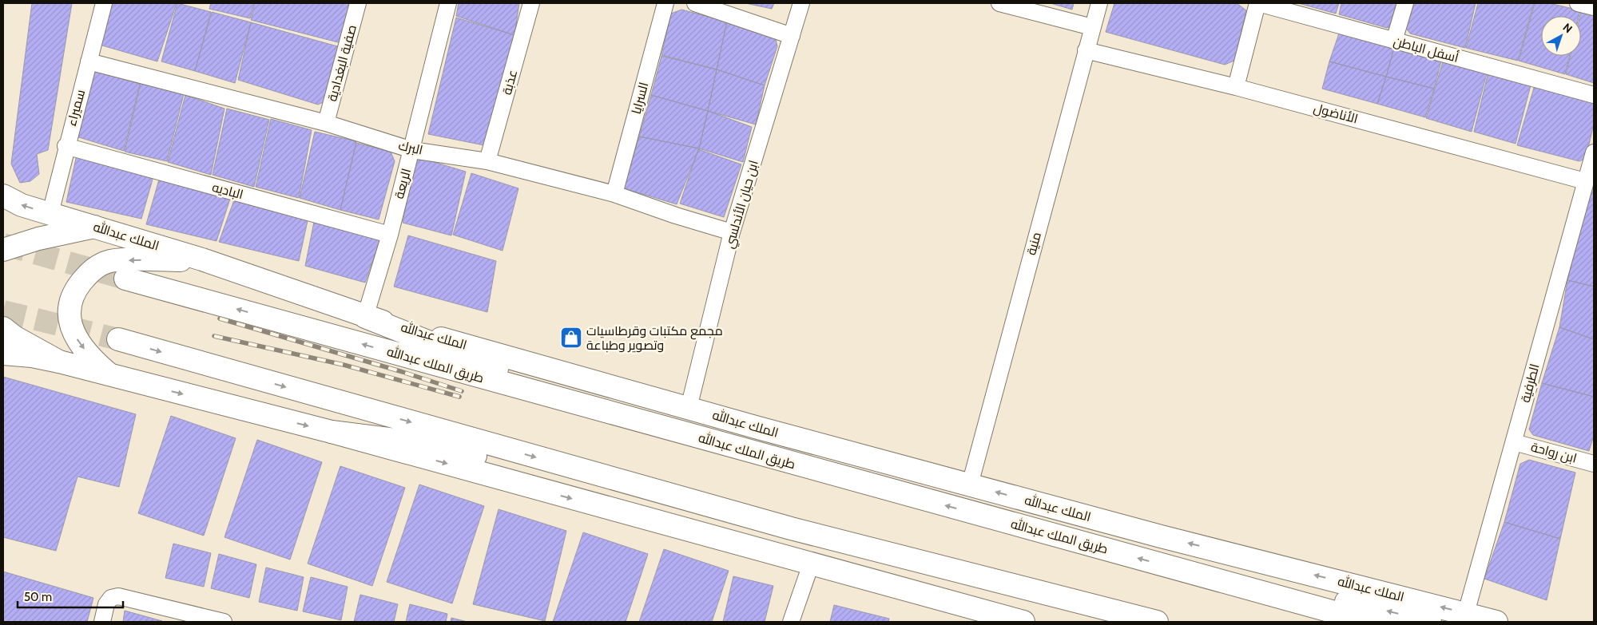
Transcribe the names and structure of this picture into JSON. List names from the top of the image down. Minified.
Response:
{"streets":{"main road":["الملك عبدالله","طريق الملك عبدالله"],"street":["أسفل الباطن","صفية البغدادية","عذبة","السرايا","سميراء","الأناضول","البرك","الريعة","الباديه","ابن حيان الأندلسي","منية","الطرفية","ابن رواحة"]},"crossings":[["صفية البغدادية","البرك"],["عذبة","البرك"],["السرايا","البرك"],["سميراء","البرك"],["سميراء","الباديه"],["سميراء","الملك عبدالله"],["الأناضول","منية"],["الأناضول","الطرفية"],["البرك","الريعة"],["البرك","ابن حيان الأندلسي"],["الريعة","الباديه"],["الريعة","الملك عبدالله"],["ابن حيان الأندلسي","الملك عبدالله"],["الملك عبدالله","منية"],["الملك عبدالله","الطرفية"],["الطرفية","ابن رواحة"]],"places":{"shop":["مجمع مكتبات وقرطاسيات وتصوير وطباعة"]},"scale_bar":"50 m","north":"top right"}
